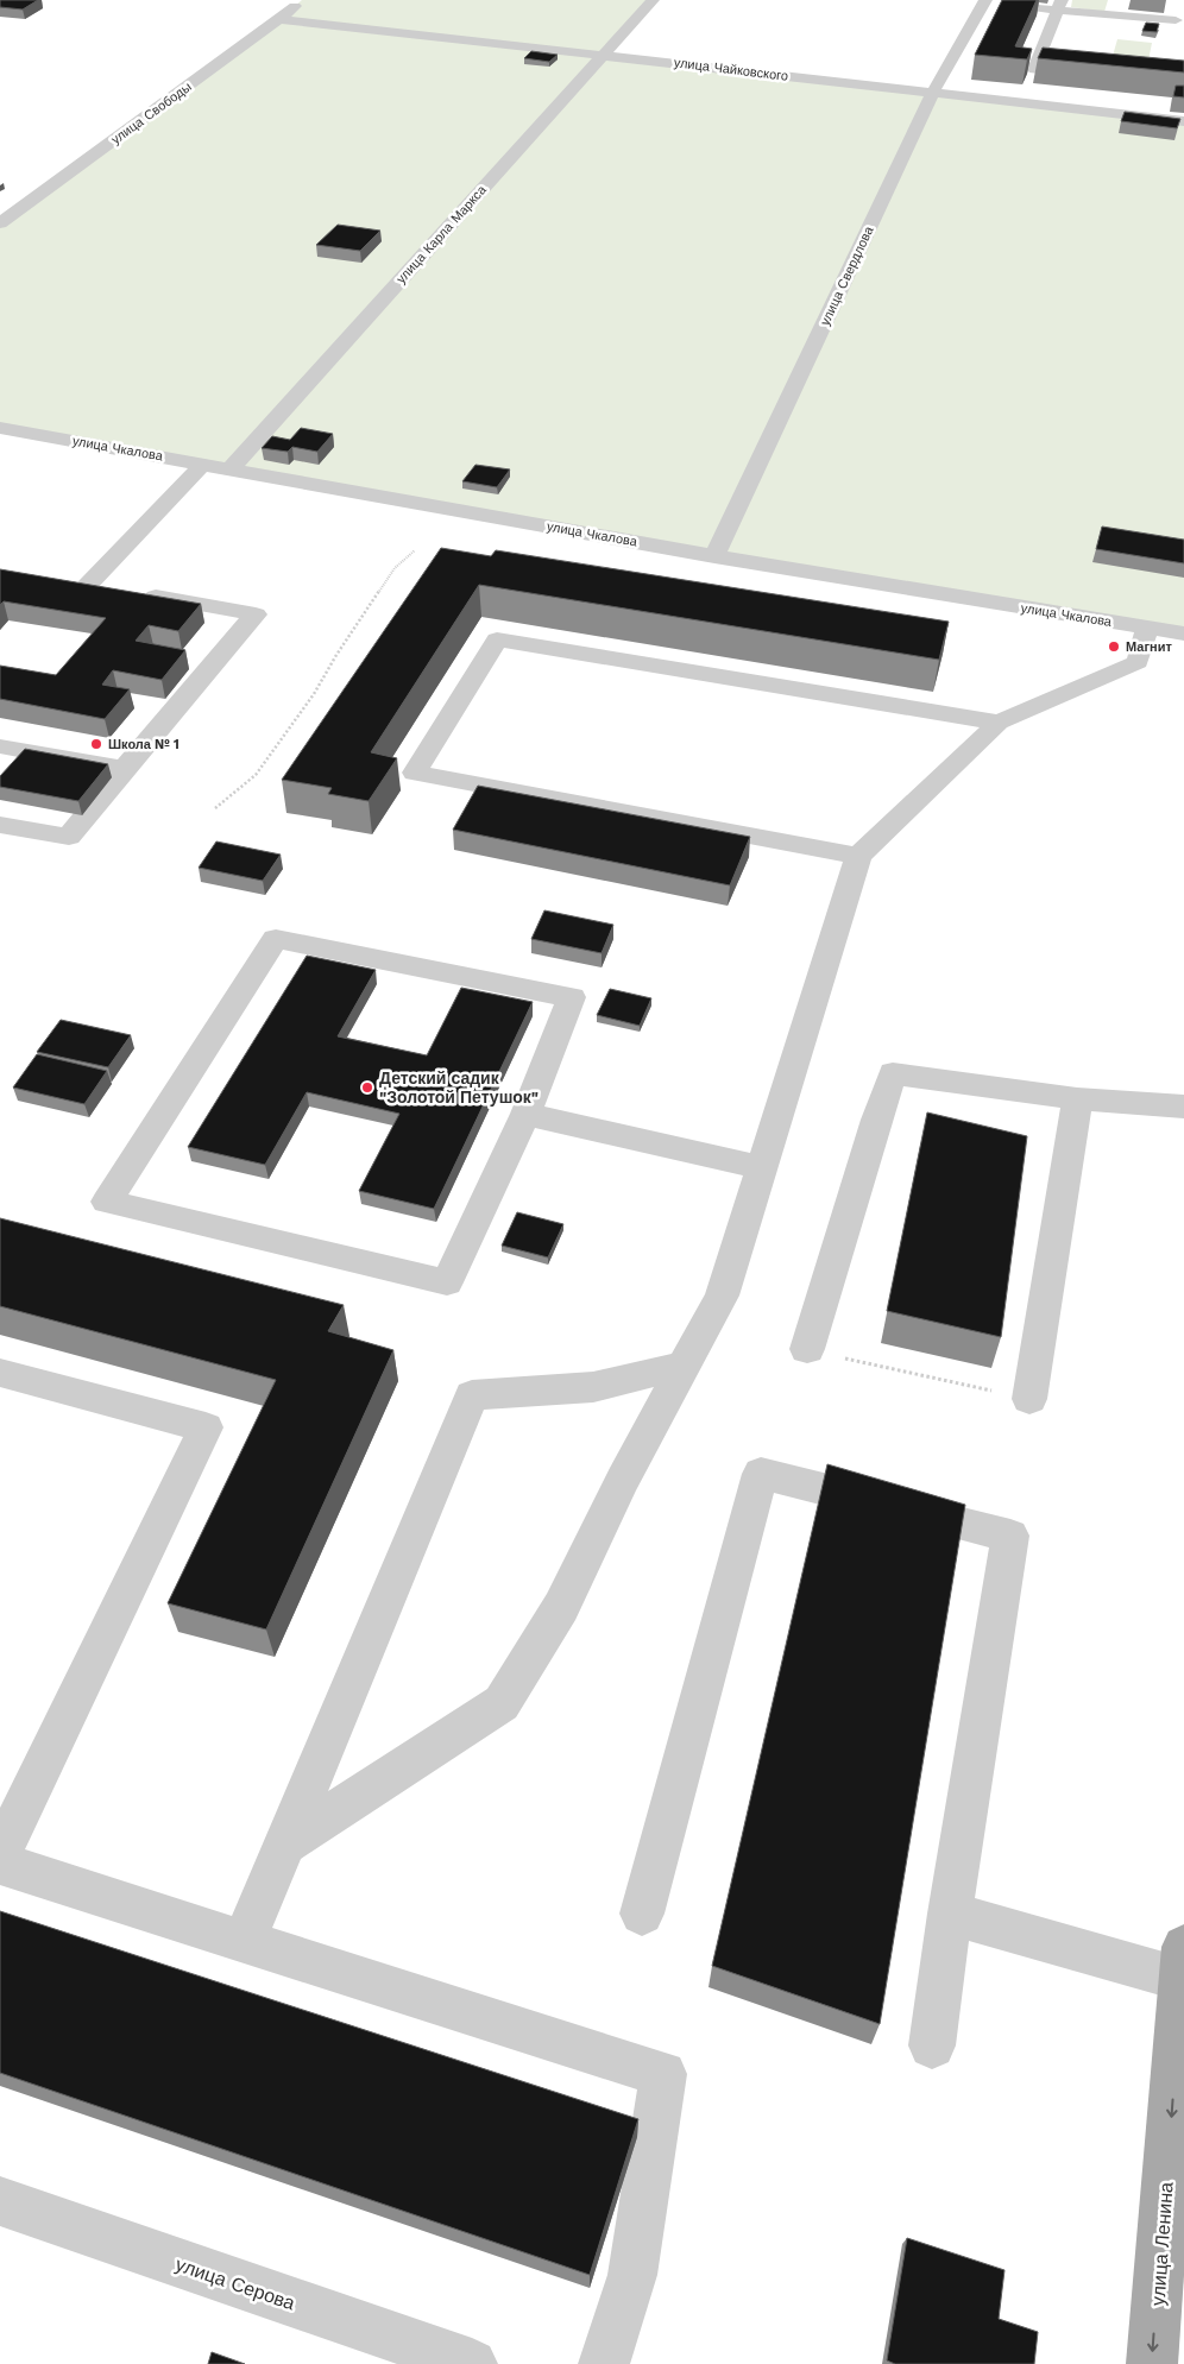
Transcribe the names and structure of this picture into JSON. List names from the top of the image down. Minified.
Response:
{"streets":{"main road":["улица Ленина"],"street":["улица Чайковского","улица Свободы","улица Карла Маркса","улица Свердлова","улица Чкалова","улица Серова"]},"crossings":[["улица Чайковского","улица Свободы"],["улица Чайковского","улица Карла Маркса"],["улица Чайковского","улица Свердлова"],["улица Карла Маркса","улица Чкалова"],["улица Свердлова","улица Чкалова"]],"one_way":["улица Ленина"],"places":["Магнит","Школа № 1","Детский садик \"Золотой Петушок\""]}
